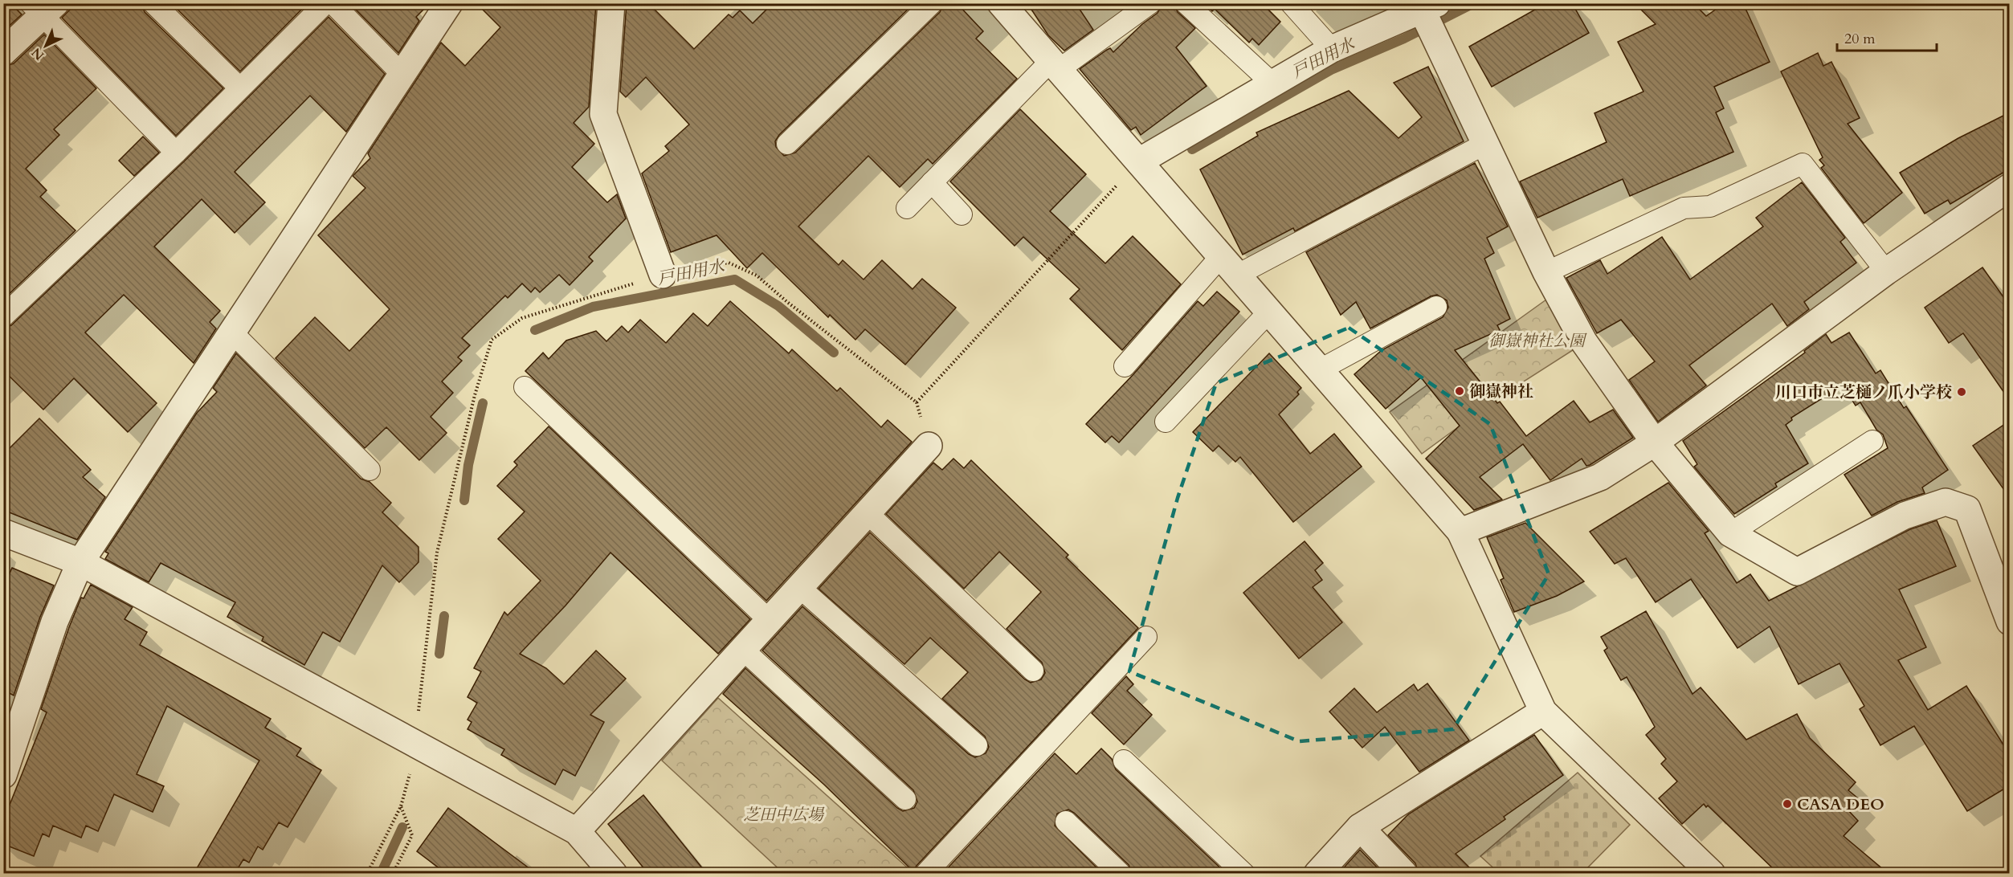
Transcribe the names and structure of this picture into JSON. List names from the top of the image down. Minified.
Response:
{"water":["戸田用水"],"parks":["御嶽神社公園","芝田中広場"],"places":["御嶽神社","川口市立芝樋ノ爪小学校","CASA DEO"],"scale_bar":"20 m","north":"bottom left"}
